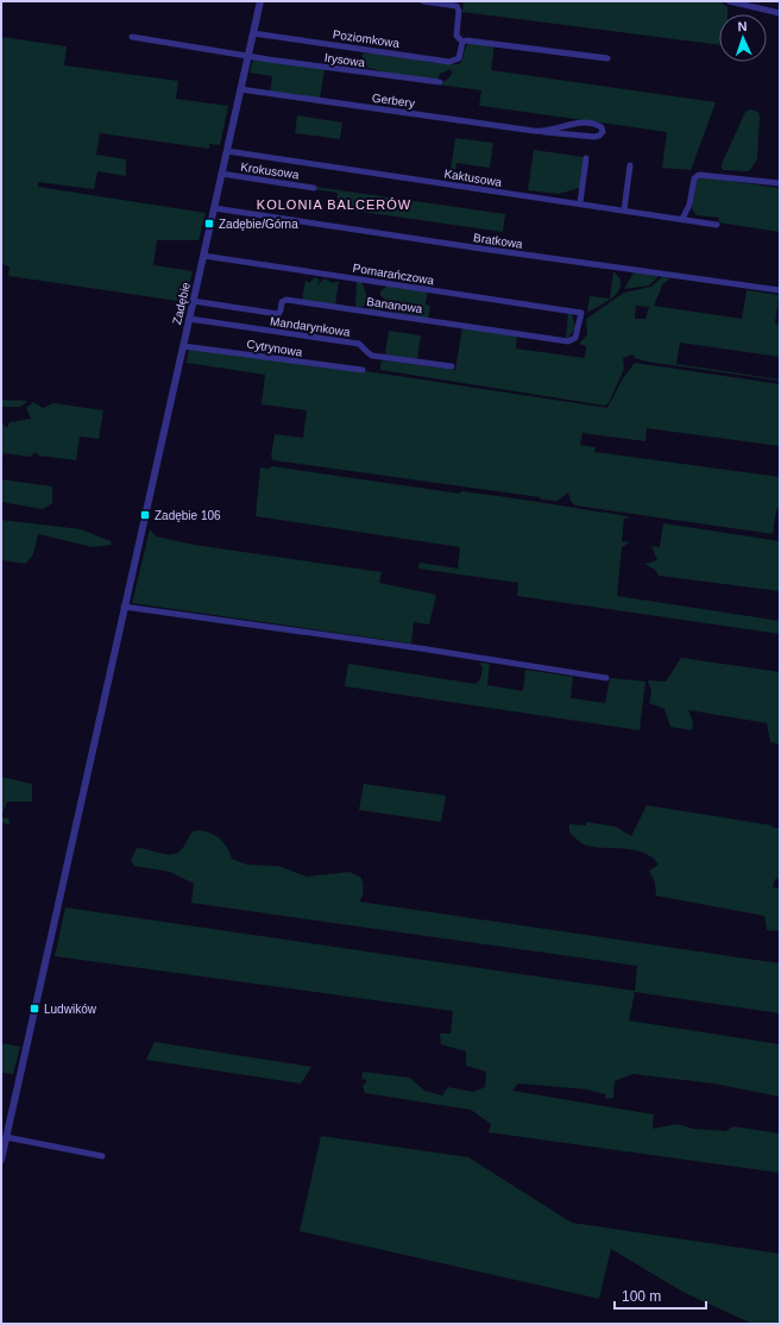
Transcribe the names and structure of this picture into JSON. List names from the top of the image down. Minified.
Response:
{"streets":{"street":["Poziomkowa","Irysowa","Gerbery","Krokusowa","Kaktusowa","Bratkowa","Pomarańczowa","Zadębie","Bananowa","Mandarynkowa","Cytrynowa"]},"crossings":[["Poziomkowa","Zadębie"],["Irysowa","Zadębie"],["Gerbery","Zadębie"],["Krokusowa","Zadębie"],["Kaktusowa","Zadębie"],["Bratkowa","Zadębie"],["Pomarańczowa","Zadębie"],["Pomarańczowa","Bananowa"],["Zadębie","Bananowa"],["Zadębie","Mandarynkowa"],["Zadębie","Cytrynowa"]],"districts":["KOLONIA BALCERÓW"],"places":{"transit":["Zadębie/Górna","Zadębie 106","Ludwików"]},"scale_bar":"100 m","north":"top"}
